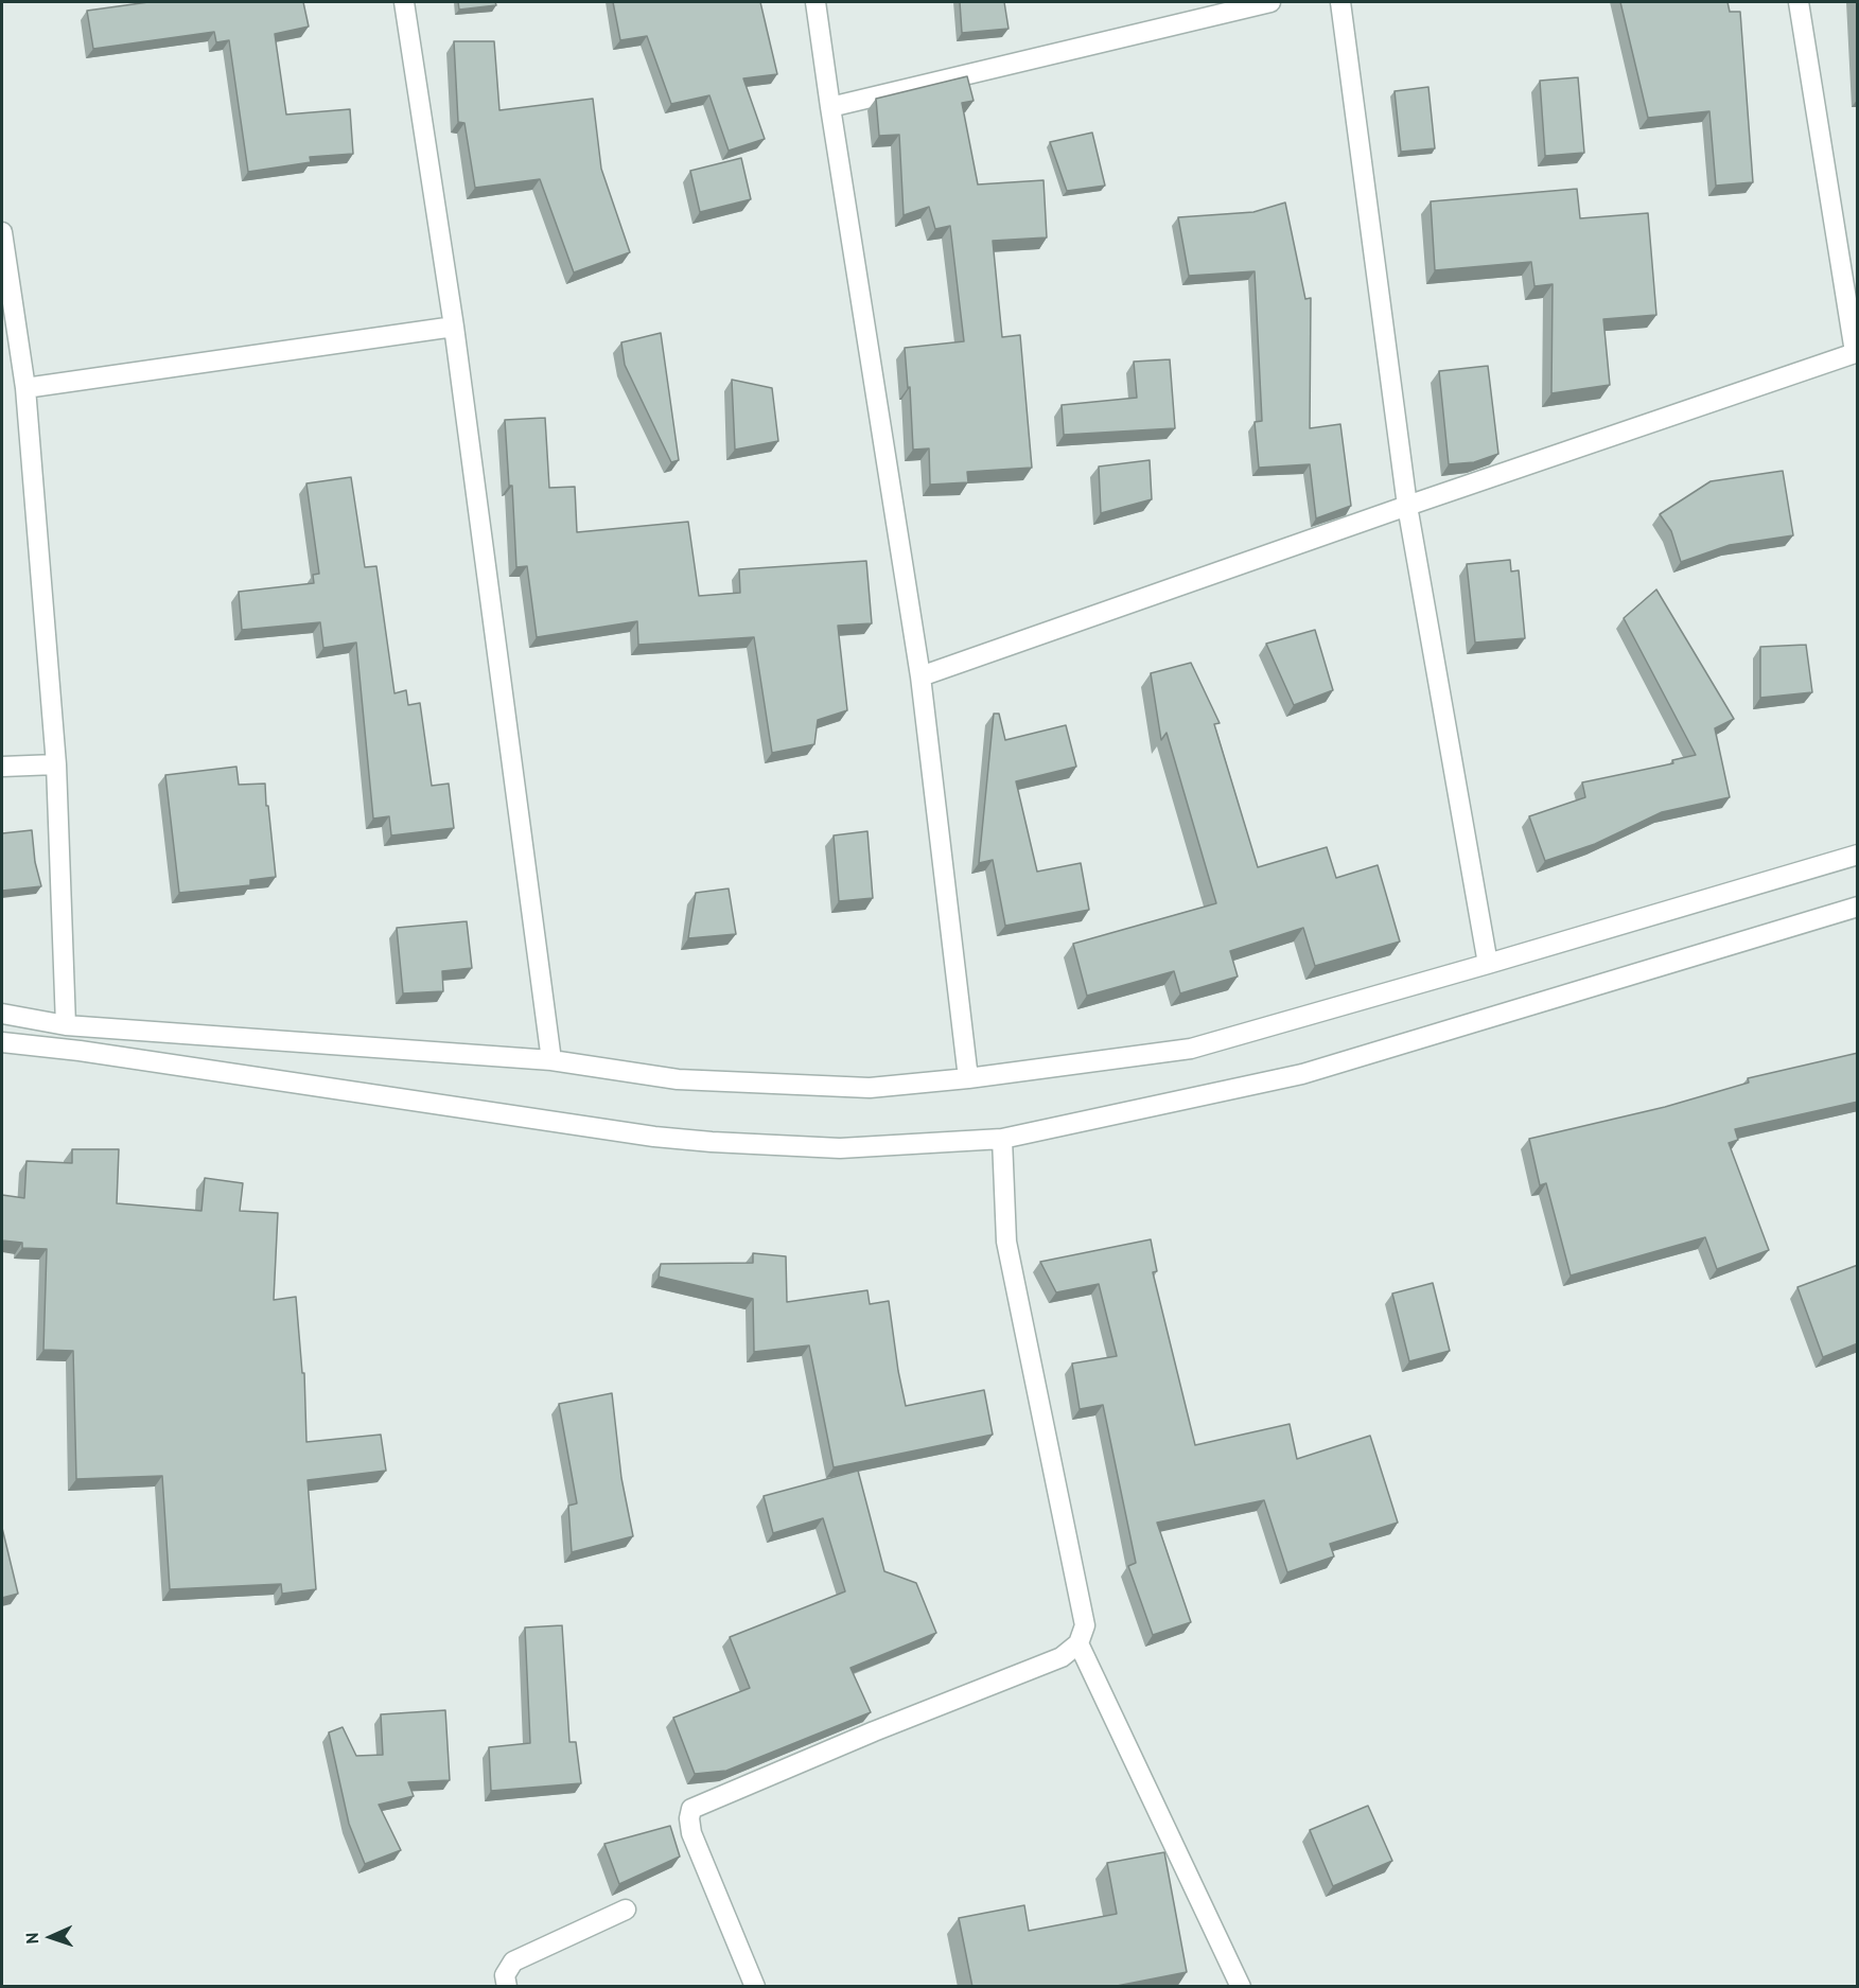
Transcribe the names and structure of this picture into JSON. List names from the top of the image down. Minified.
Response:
{"north":"left"}
